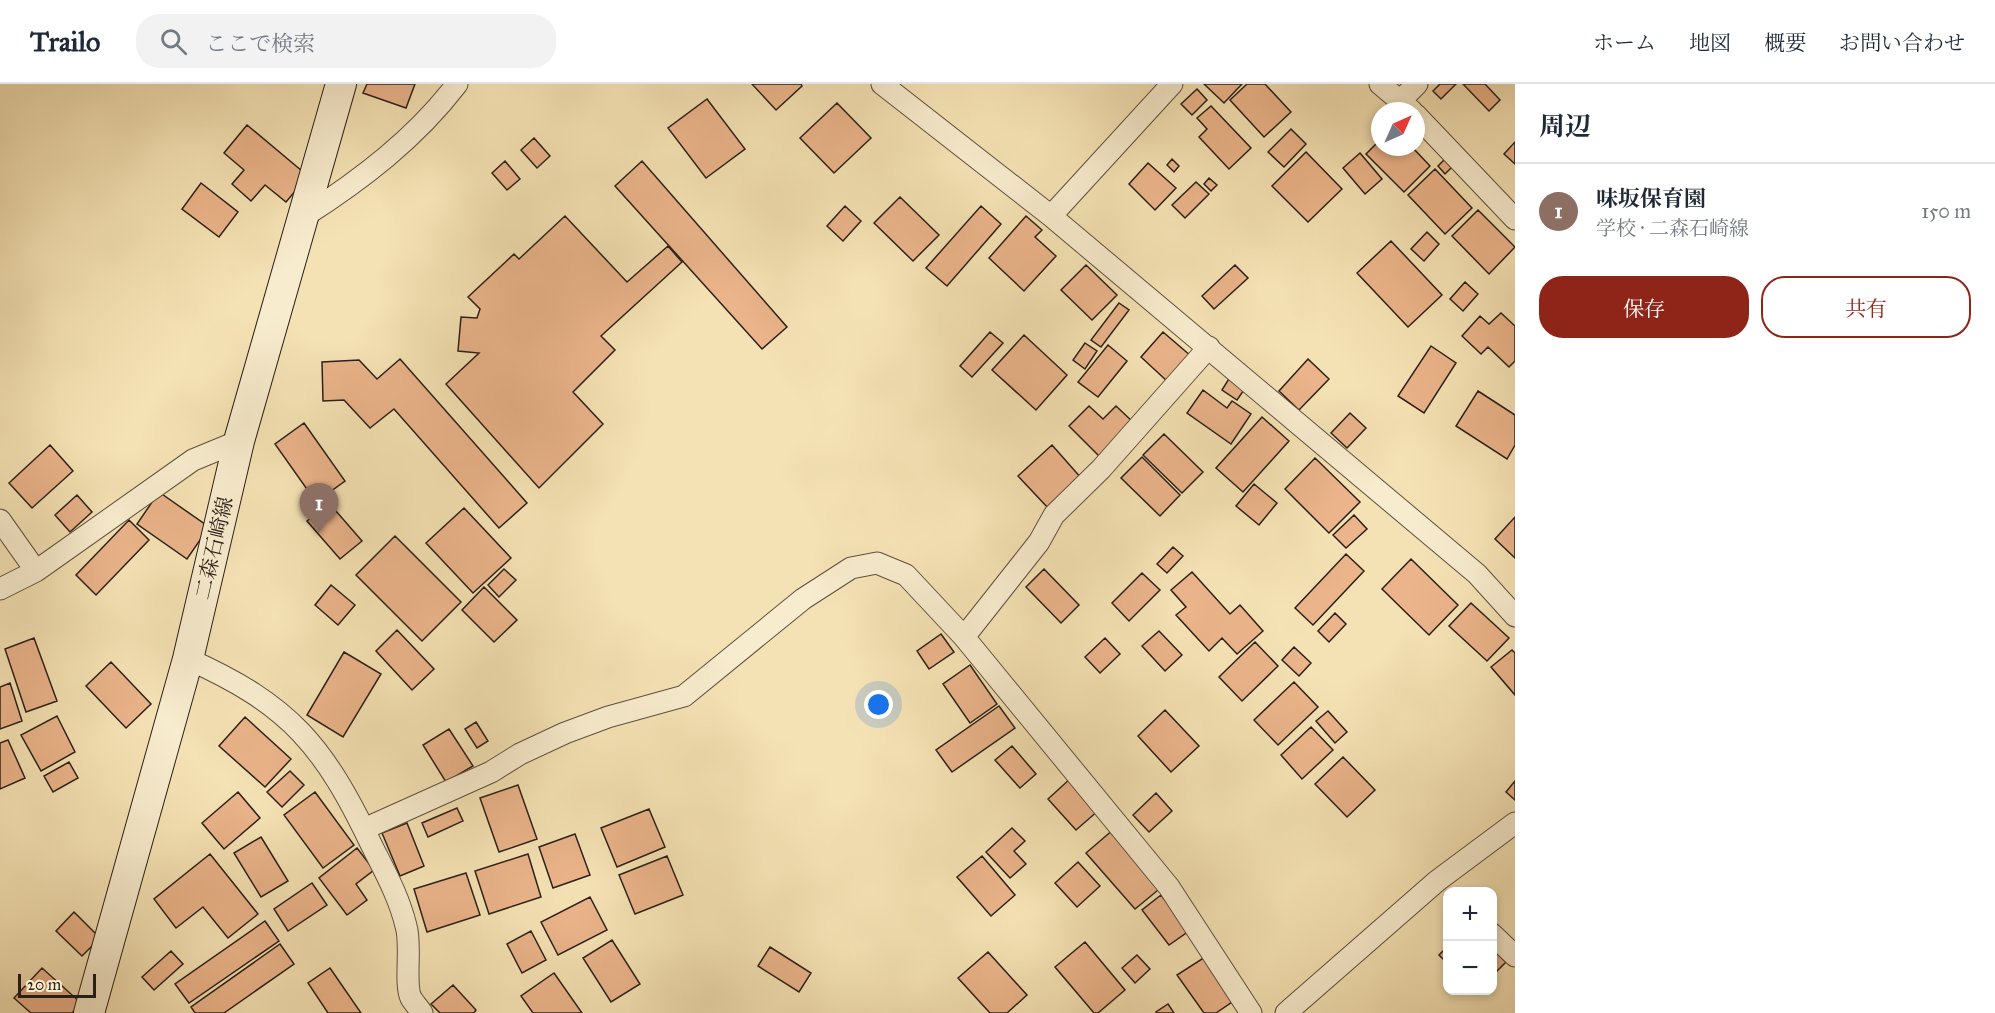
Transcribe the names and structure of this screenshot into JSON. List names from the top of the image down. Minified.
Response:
{"streets":{"main road":["二森石崎線"]},"scale_bar":"20 m","north":"top right","page":{"header":"Trailo","search":"ここで検索","nav":["ホーム","地図","概要","お問い合わせ"],"heading":"周辺","list":[{"mark":"1","name":"味坂保育園","note":"学校 · 二森石崎線","value":"150 m"}],"buttons":["保存","共有"],"pins":"1","map_buttons":["+","−"],"scale":"20 m"}}
